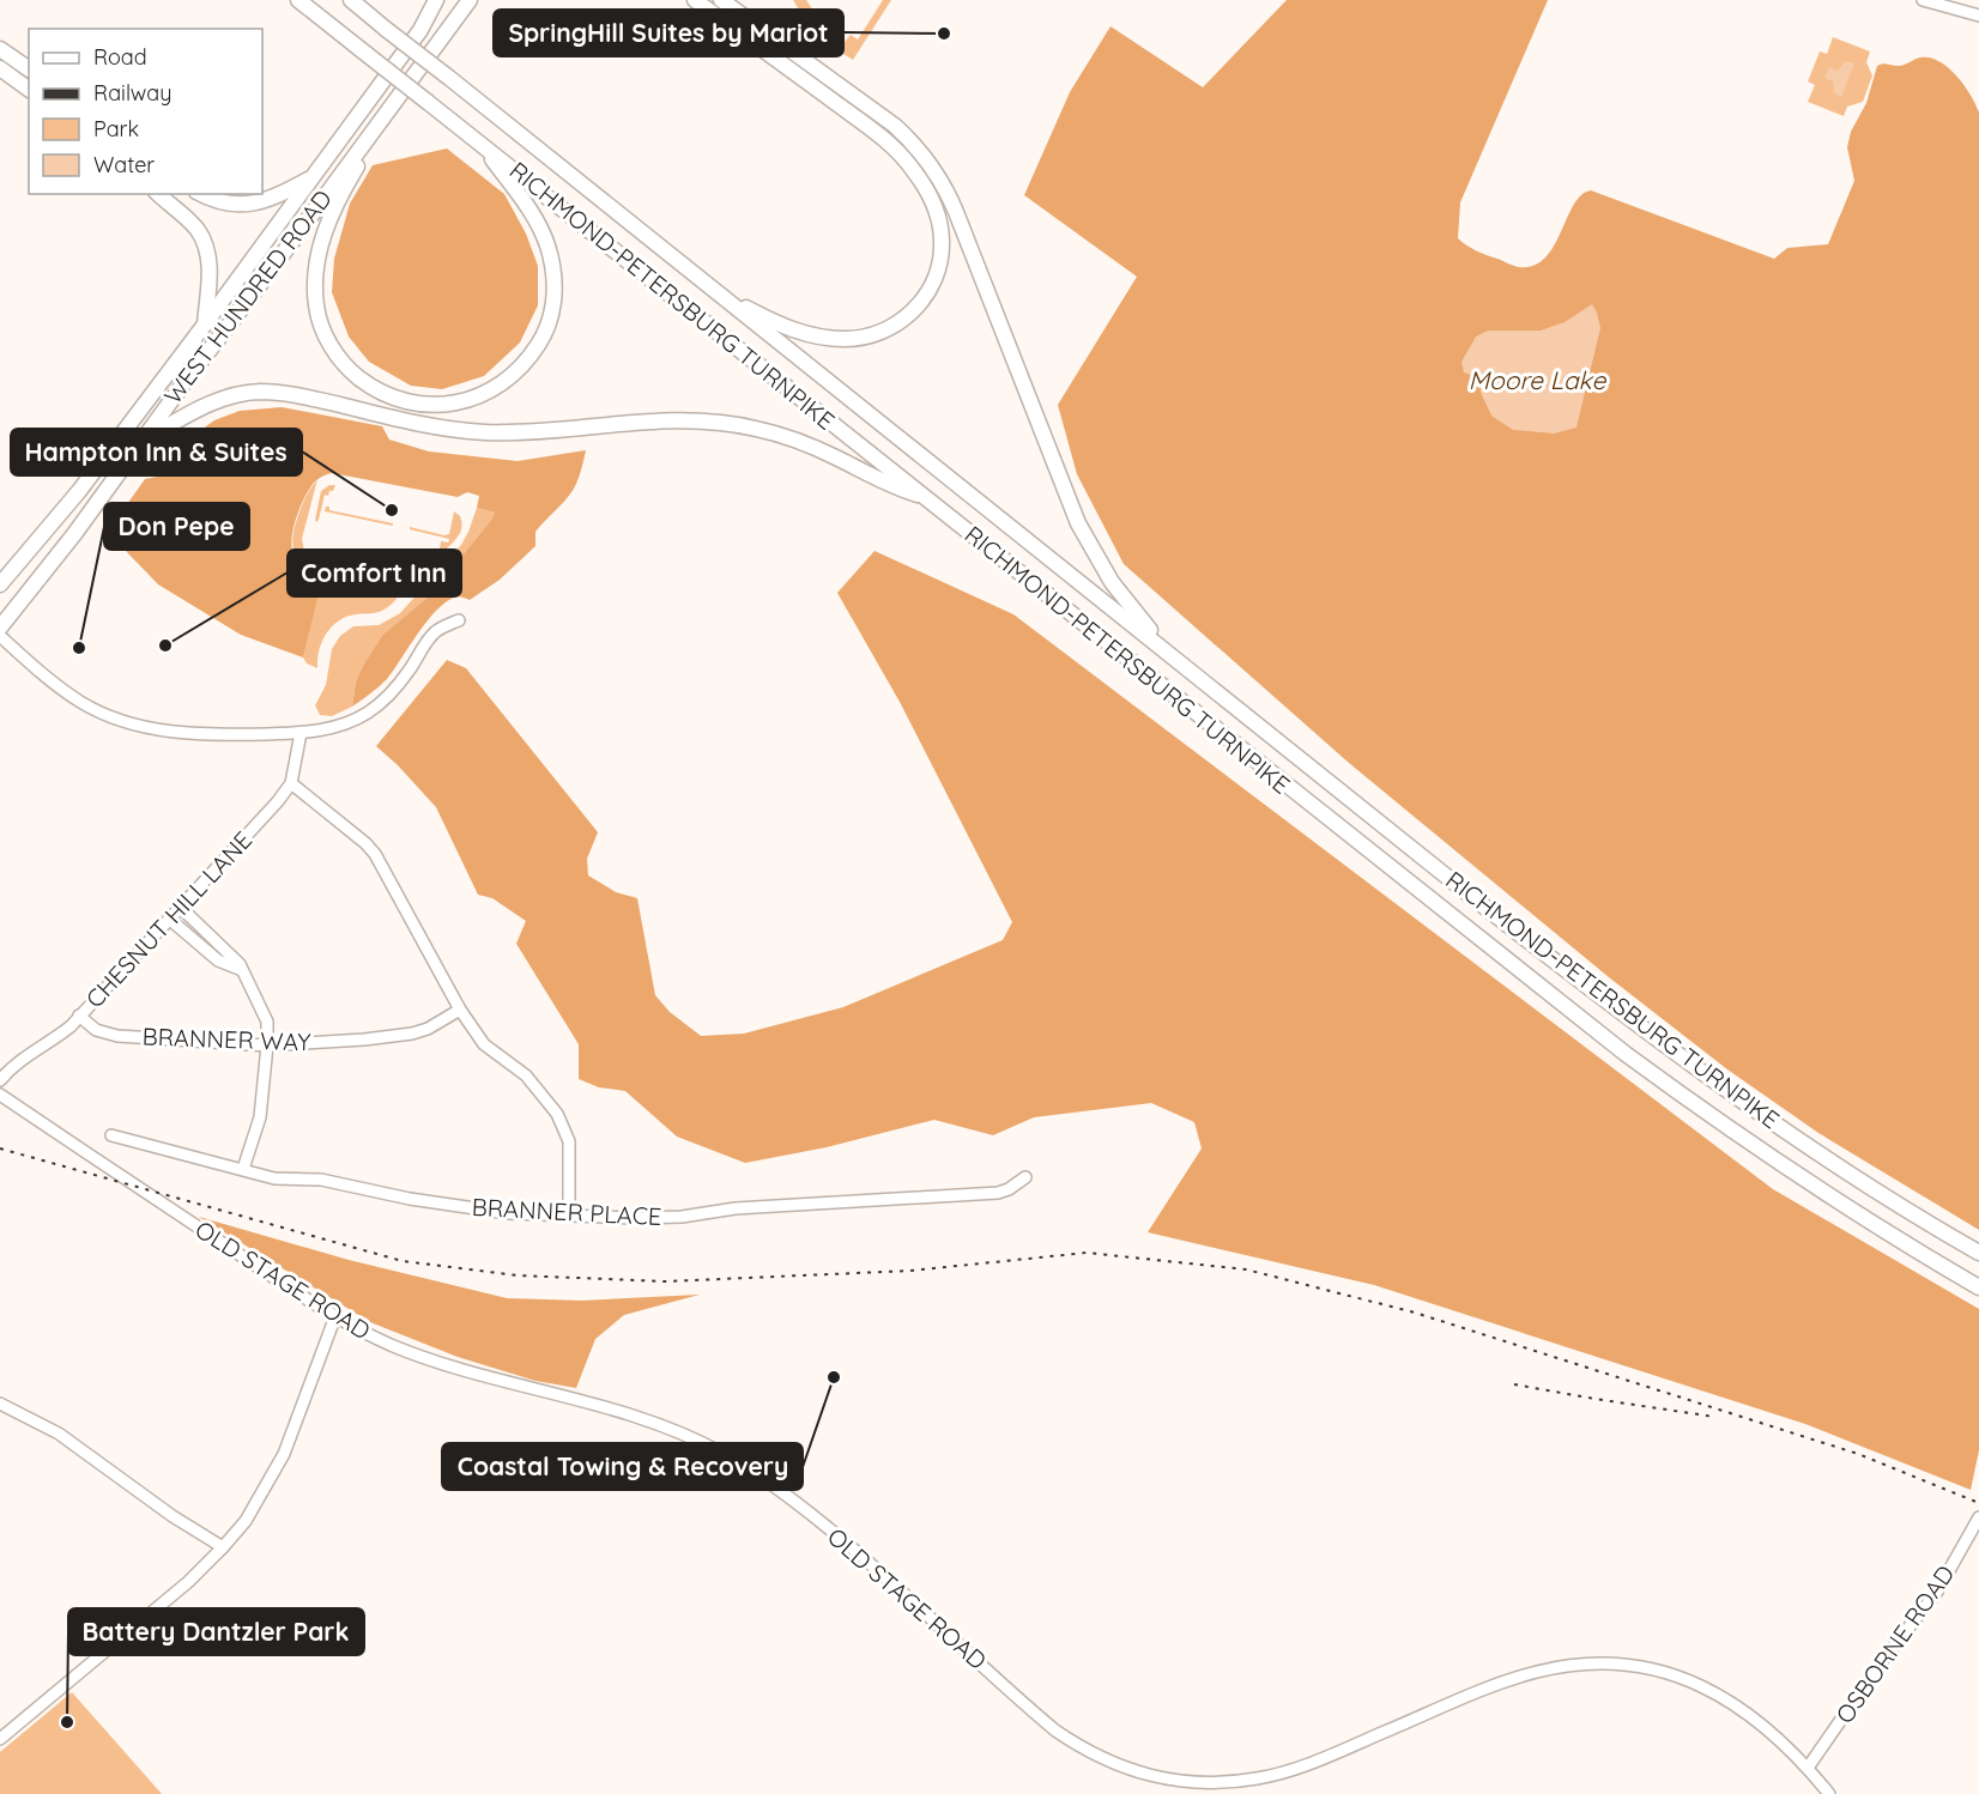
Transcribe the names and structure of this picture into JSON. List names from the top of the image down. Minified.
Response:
{"streets":{"highway":["RICHMOND-PETERSBURG TURNPIKE","WEST HUNDRED ROAD"],"street":["CHESNUT HILL LANE","BRANNER WAY","BRANNER PLACE","OLD STAGE ROAD","OSBORNE ROAD"]},"crossings":[["CHESNUT HILL LANE","BRANNER WAY"],["OLD STAGE ROAD","OSBORNE ROAD"]],"water":["Moore Lake"],"places":["SpringHill Suites by Mariot","Hampton Inn & Suites","Comfort Inn","Don Pepe","Coastal Towing & Recovery","Battery Dantzler Park"],"legend":["Road","Railway","Park","Water"]}
